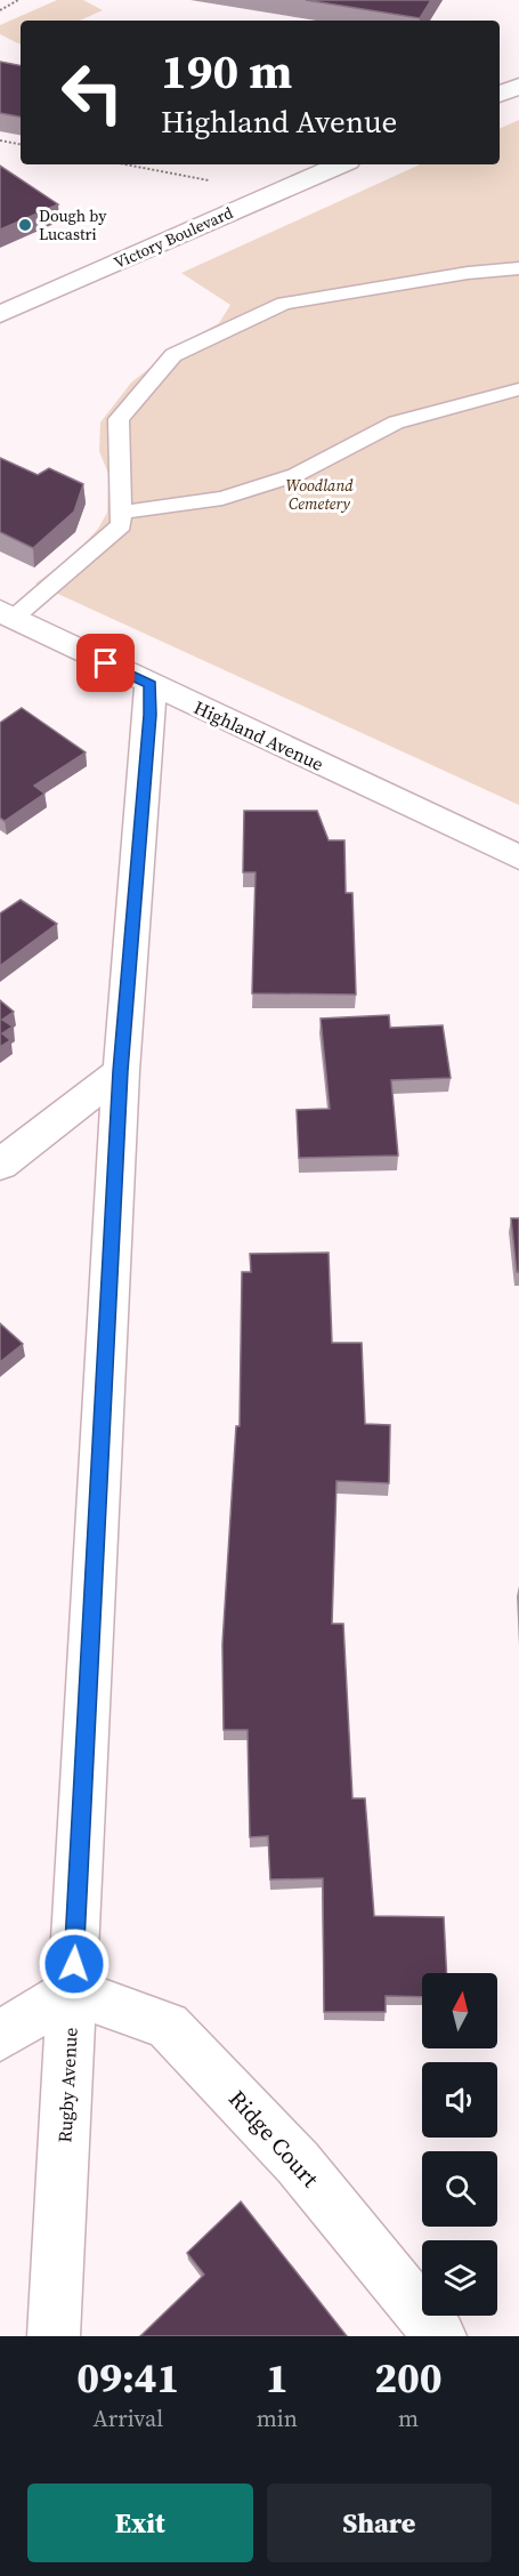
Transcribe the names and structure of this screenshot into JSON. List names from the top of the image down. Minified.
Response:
{"streets":{"street":["Victory Boulevard","Highland Avenue","Rugby Avenue","Ridge Court"]},"crossings":[["Highland Avenue","Rugby Avenue"],["Rugby Avenue","Ridge Court"]],"parks":["Woodland Cemetery"],"places":["Dough by Lucastri"],"north":"top","page":{"turn":["190 m","Highland Avenue"],"eta":["09:41","Arrival","1","min","200","m"],"buttons":["Exit","Share"]}}
